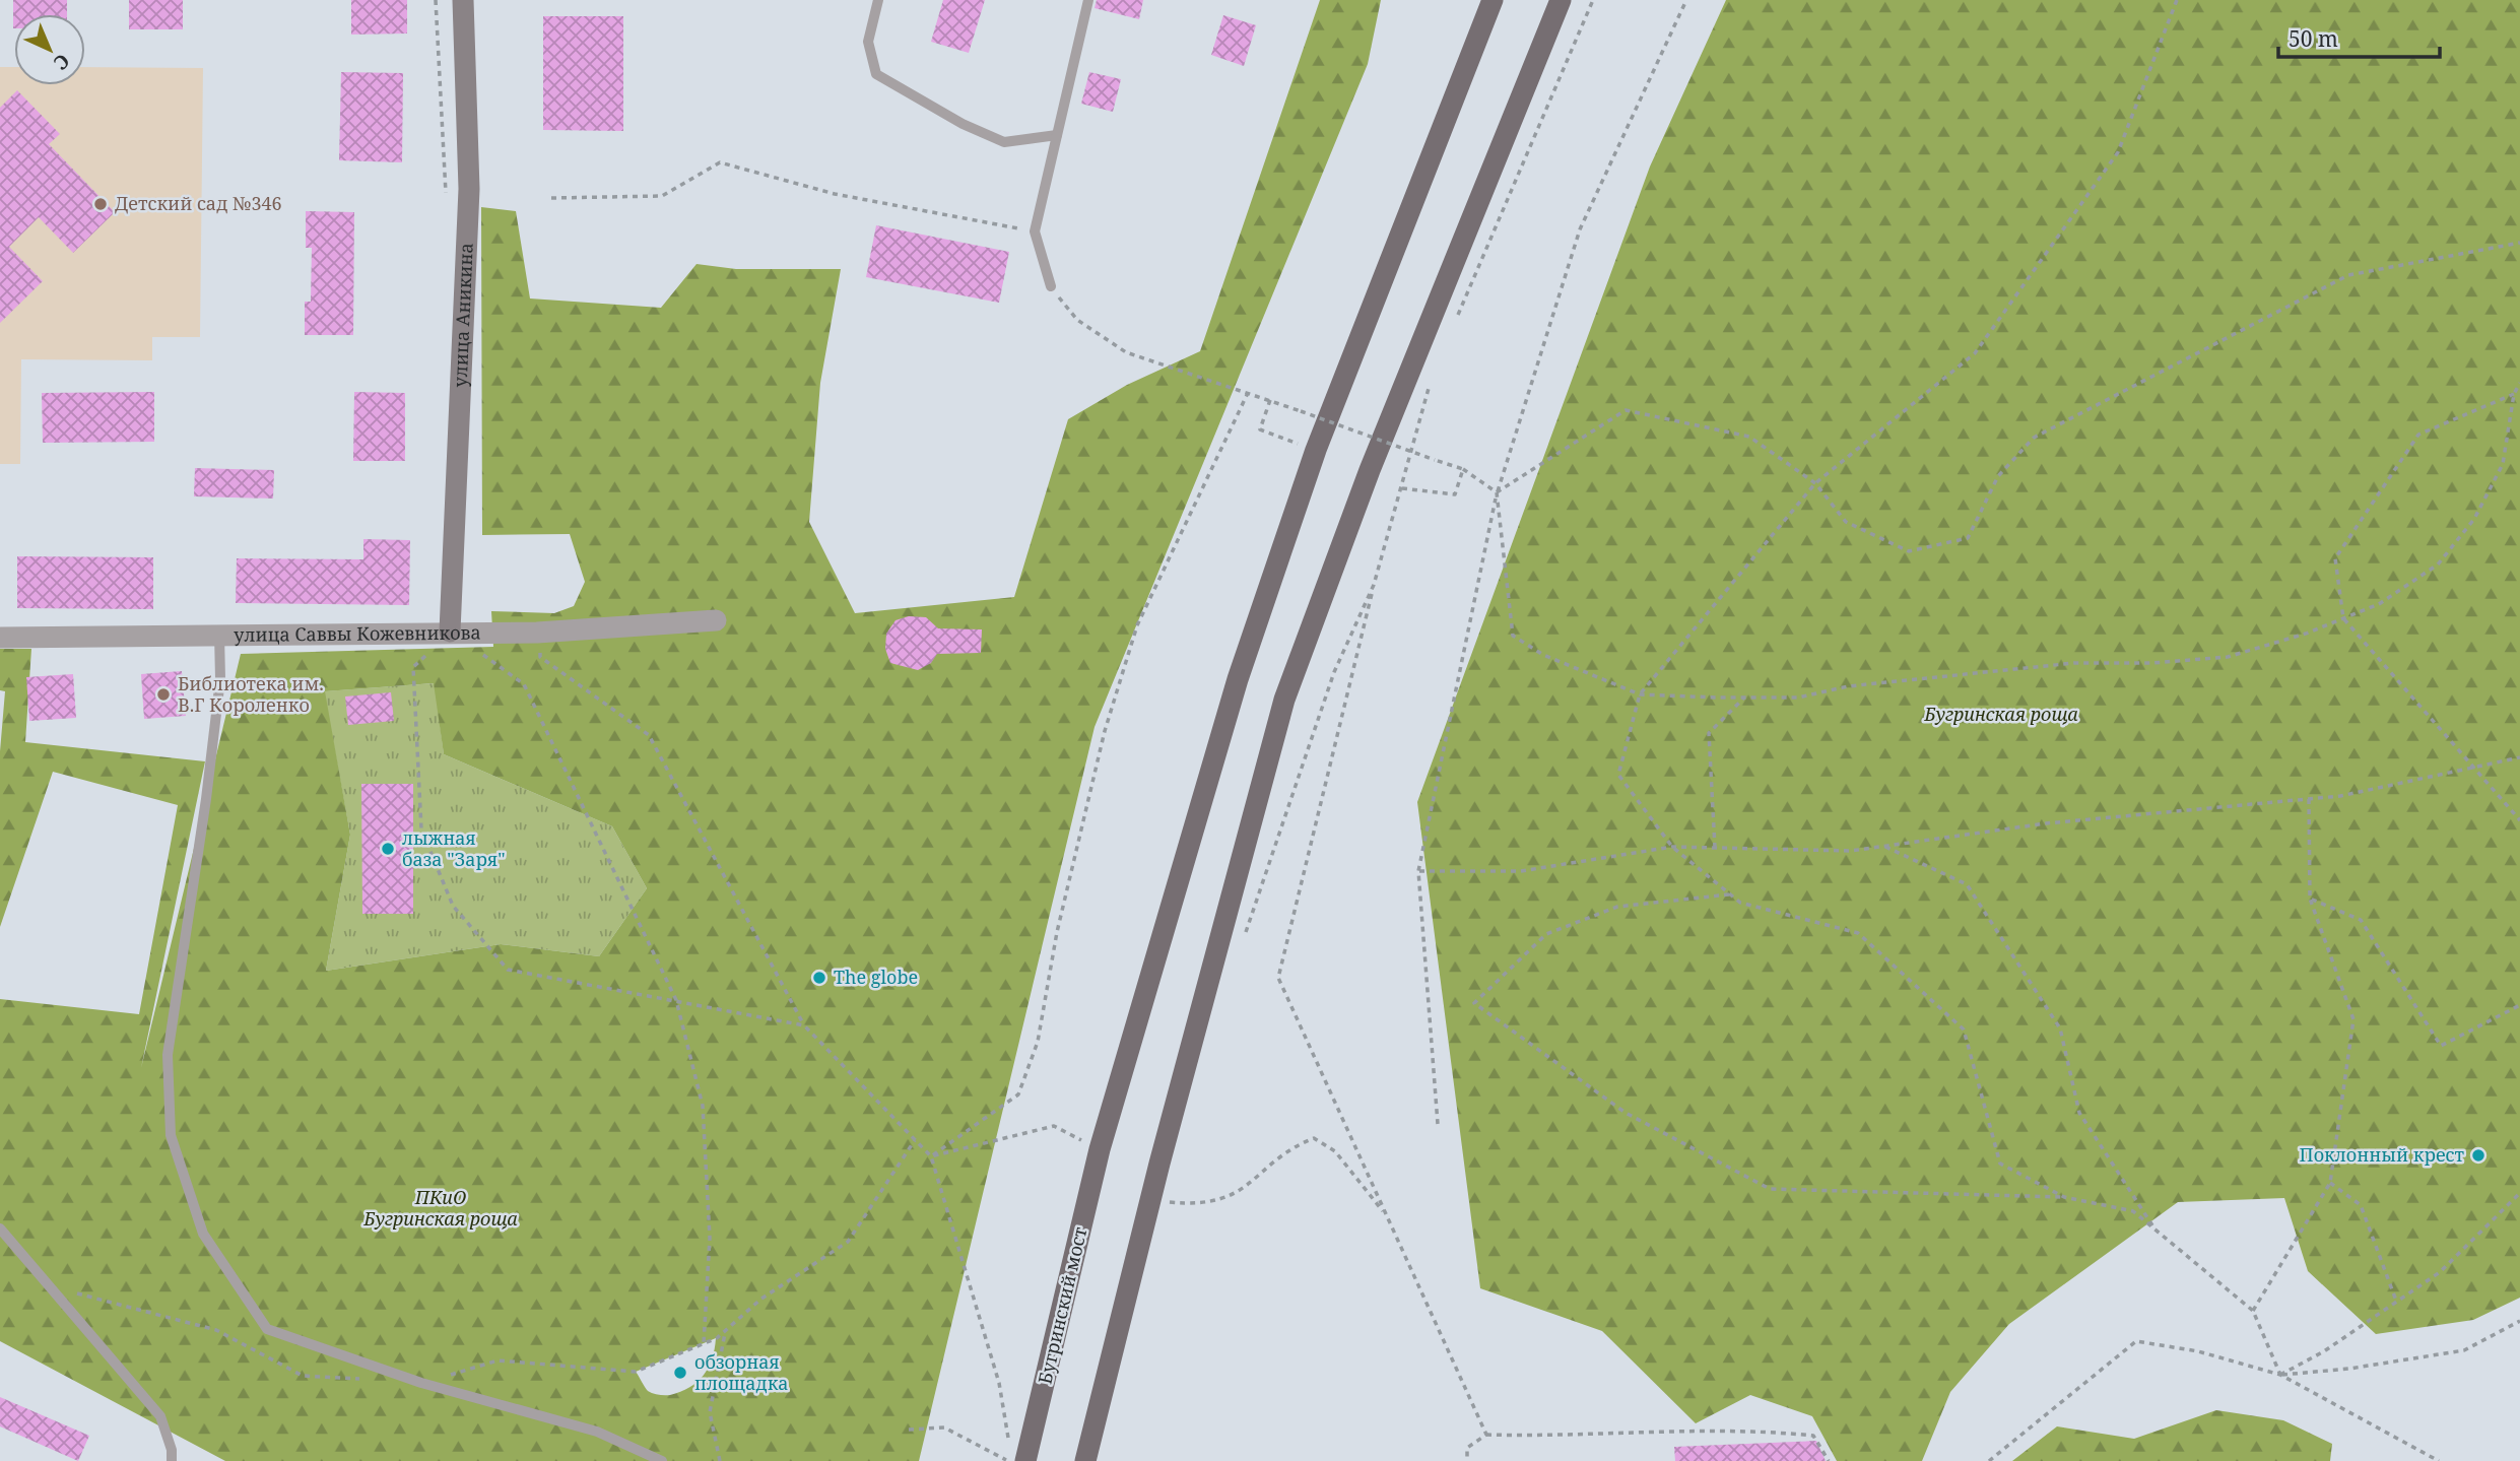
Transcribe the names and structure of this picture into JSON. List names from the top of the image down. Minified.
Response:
{"streets":{"main road":["Бугринский мост"],"street":["улица Аникина","улица Саввы Кожевникова"]},"crossings":[["улица Аникина","улица Саввы Кожевникова"]],"parks":["Бугринская роща","ПКиО Бугринская роща"],"places":["Детский сад №346","Библиотека им. В.Г Короленко","лыжная база \"Заря\"","The globe","Поклонный крест","обзорная площадка"],"scale_bar":"50 m","north":"bottom right"}
